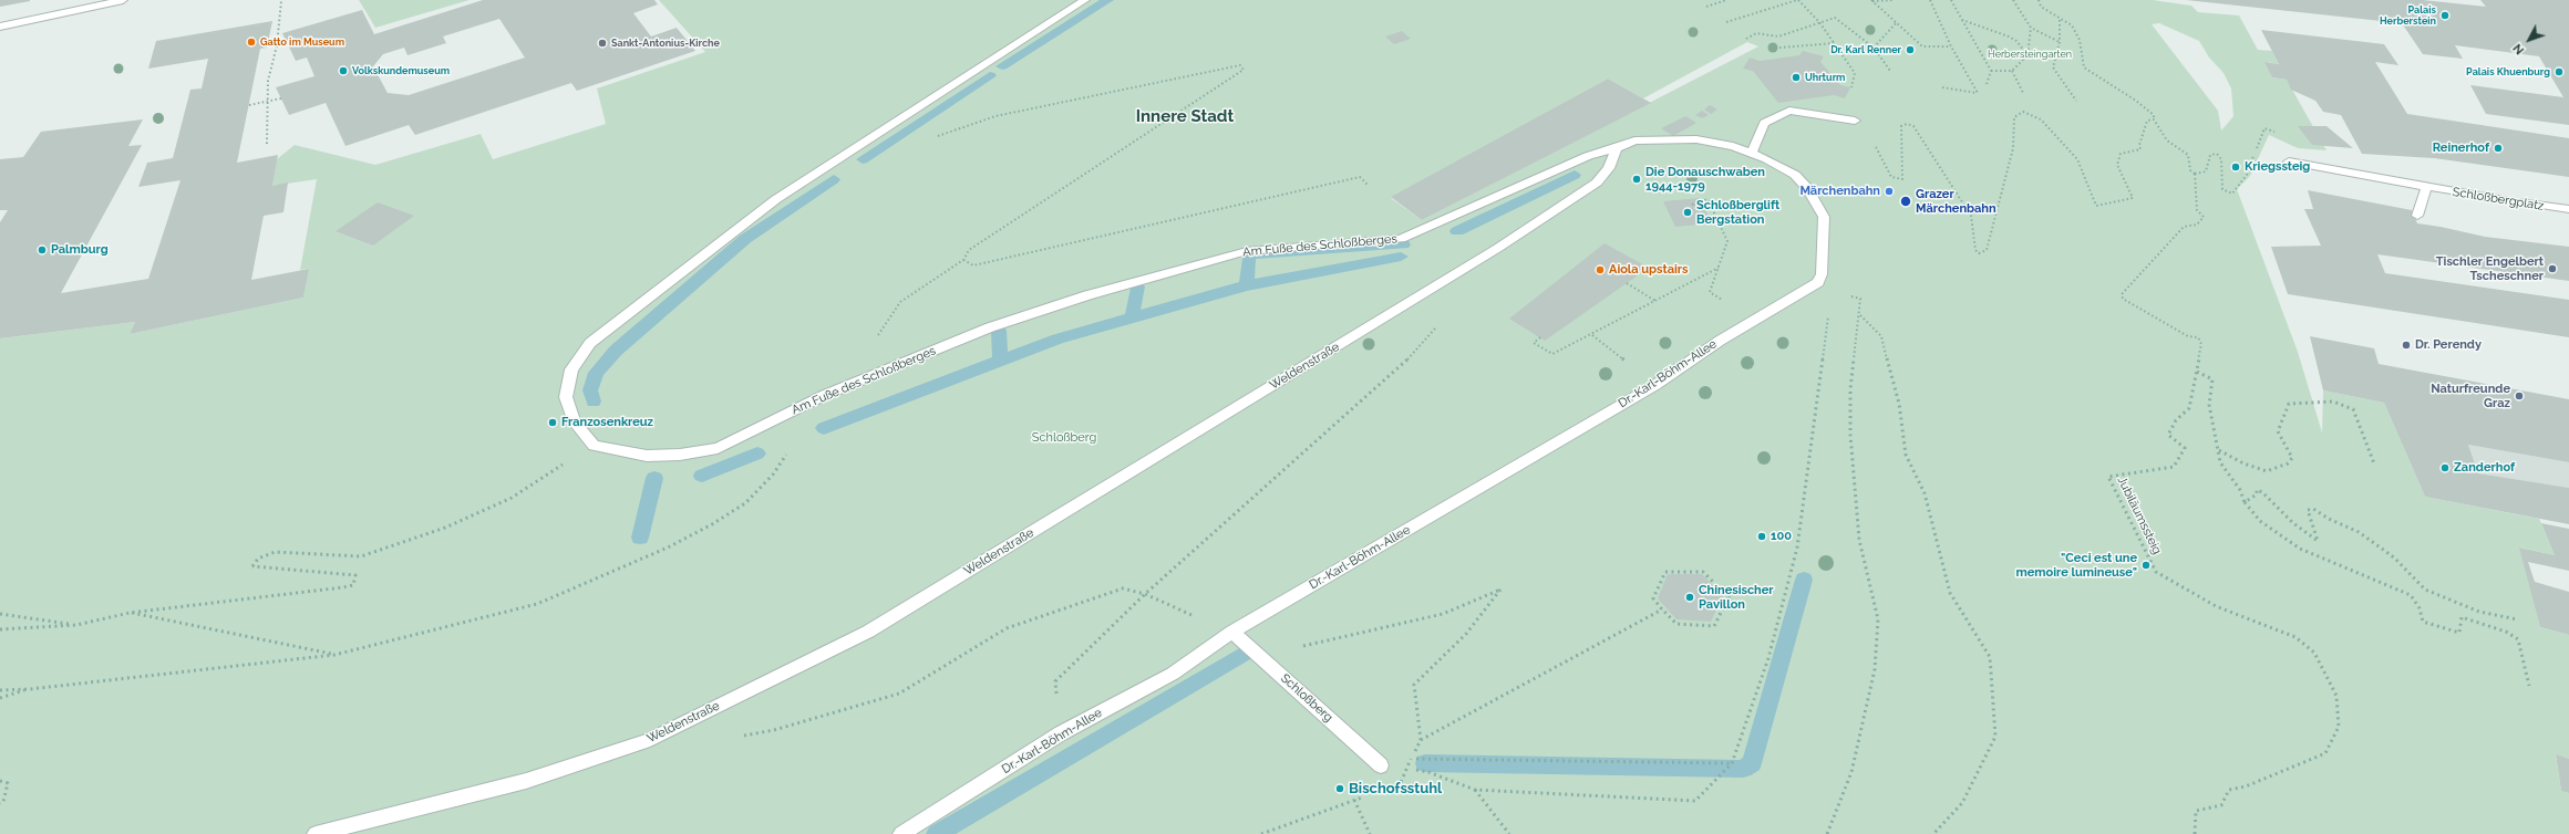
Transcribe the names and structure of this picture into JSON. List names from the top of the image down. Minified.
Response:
{"streets":{"street":["Schloßbergplatz","Am Fuße des Schloßberges","Weldenstraße","Dr.-Karl-Böhm-Allee","Schloßberg"],"path":["Jubiläumssteig"]},"crossings":[["Am Fuße des Schloßberges","Weldenstraße"],["Am Fuße des Schloßberges","Dr.-Karl-Böhm-Allee"],["Dr.-Karl-Böhm-Allee","Schloßberg"]],"districts":["Innere Stadt"],"parks":["Herbersteingarten","Schloßberg"],"places":["Palais Herberstein","Gatto im Museum","Sankt-Antonius-Kirche","Dr. Karl Renner","Volkskundemuseum","Palais Khuenburg","Uhrturm","Reinerhof","Kriegssteig","Die Donauschwaben 1944-1979","Märchenbahn","Grazer Märchenbahn","Schloßberglift Bergstation","Palmburg","Tischler Engelbert Tscheschner","Aiola upstairs","Dr. Perendy","Naturfreunde Graz","Franzosenkreuz","Zanderhof","100","\"Ceci est une memoire lumineuse\"","Chinesischer Pavillon","Bischofsstuhl"],"north":"bottom left"}
